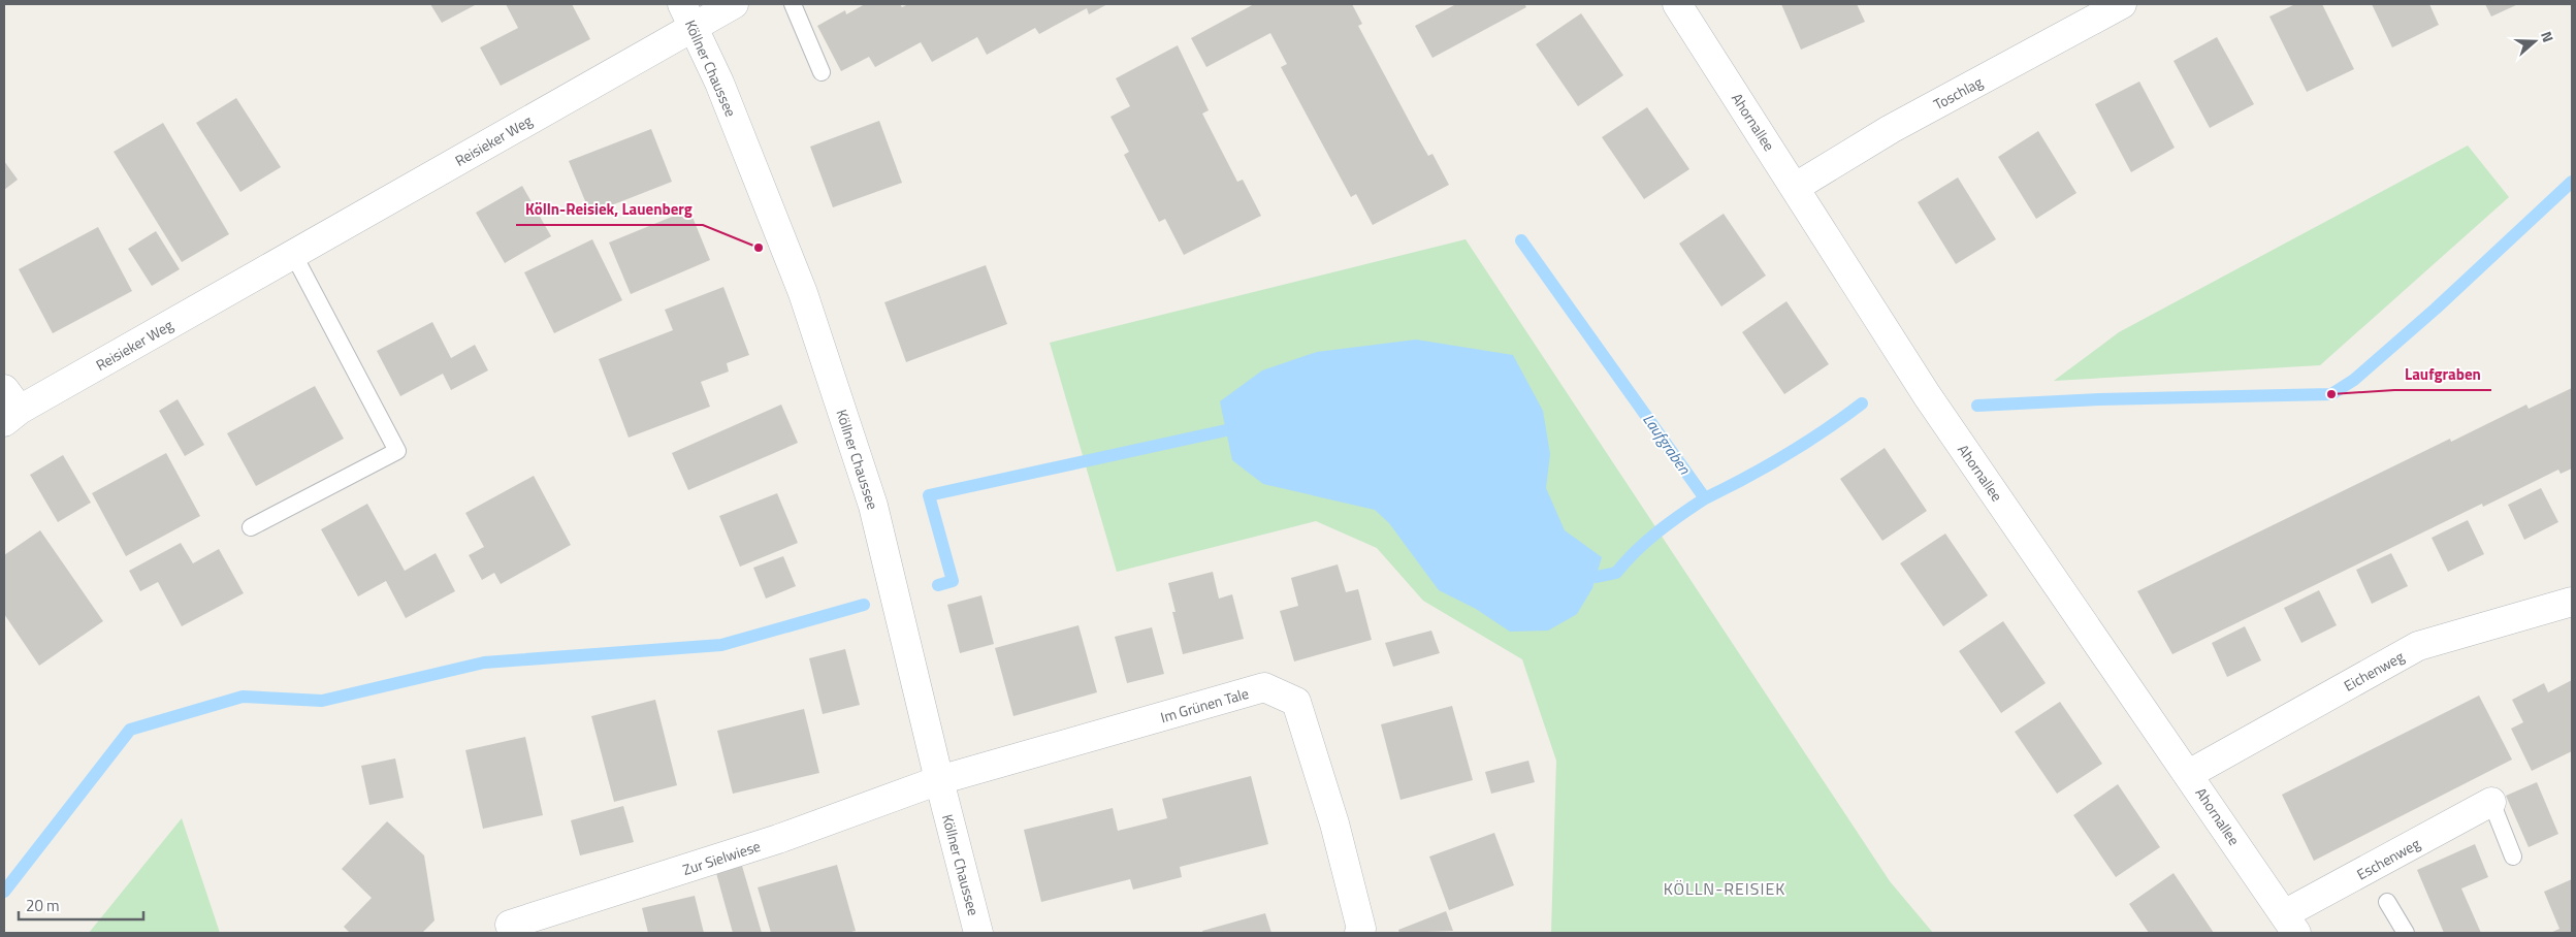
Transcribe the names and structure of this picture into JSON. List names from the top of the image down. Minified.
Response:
{"streets":{"street":["Köllner Chaussee","Toschlag","Ahornallee","Reisieker Weg","Eichenweg","Im Grünen Tale","Zur Sielwiese","Eschenweg"]},"crossings":[["Köllner Chaussee","Reisieker Weg"],["Köllner Chaussee","Im Grünen Tale"],["Köllner Chaussee","Zur Sielwiese"],["Toschlag","Ahornallee"],["Ahornallee","Eichenweg"],["Ahornallee","Eschenweg"],["Im Grünen Tale","Zur Sielwiese"]],"districts":["KÖLLN-REISIEK"],"water":["Laufgraben"],"places":["Kölln-Reisiek, Lauenberg","Laufgraben"],"scale_bar":"20 m","north":"right"}
